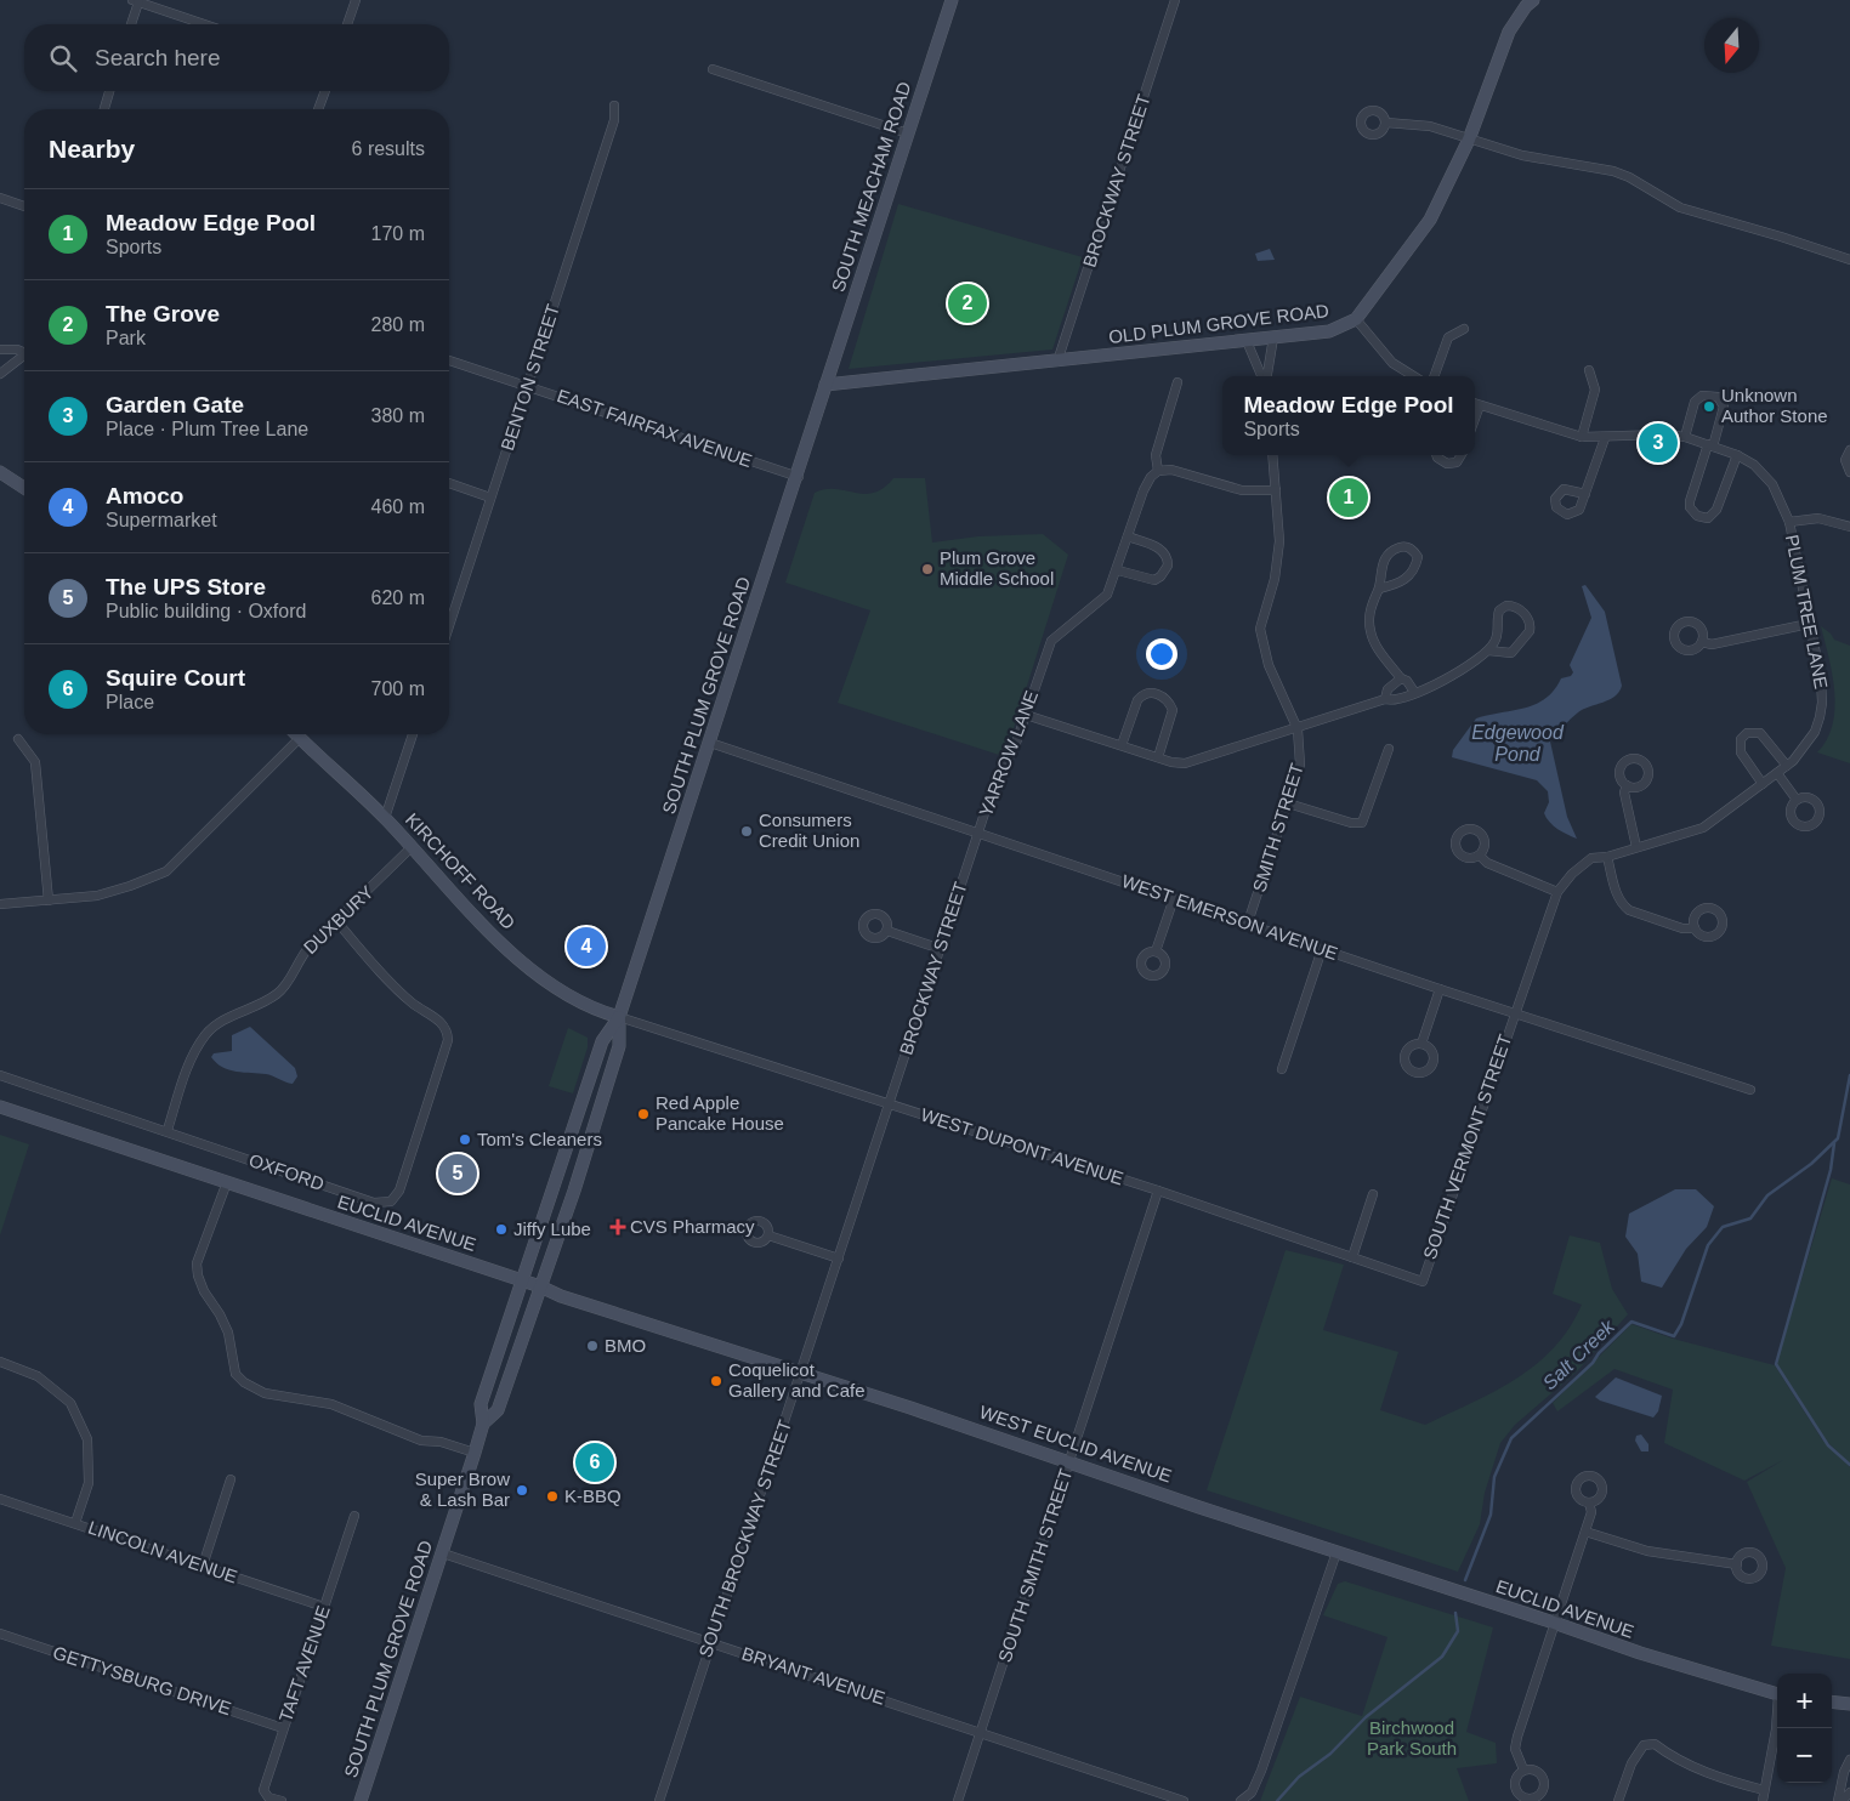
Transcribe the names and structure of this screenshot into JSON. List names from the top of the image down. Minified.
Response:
{"streets":{"main road":["SOUTH MEACHAM ROAD","OLD PLUM GROVE ROAD","SOUTH PLUM GROVE ROAD","KIRCHOFF ROAD","EUCLID AVENUE","WEST EUCLID AVENUE"],"street":["BROCKWAY STREET","BENTON STREET","EAST FAIRFAX AVENUE","PLUM TREE LANE","YARROW LANE","SMITH STREET","WEST EMERSON AVENUE","DUXBURY","WEST DUPONT AVENUE","SOUTH VERMONT STREET","OXFORD","SOUTH BROCKWAY STREET","LINCOLN AVENUE","SOUTH SMITH STREET","TAFT AVENUE","BRYANT AVENUE","GETTYSBURG DRIVE"]},"crossings":[["BROCKWAY STREET","OLD PLUM GROVE ROAD"],["BROCKWAY STREET","YARROW LANE"],["BROCKWAY STREET","WEST EMERSON AVENUE"],["BROCKWAY STREET","WEST DUPONT AVENUE"],["BROCKWAY STREET","SOUTH BROCKWAY STREET"],["SOUTH MEACHAM ROAD","OLD PLUM GROVE ROAD"],["SOUTH MEACHAM ROAD","SOUTH PLUM GROVE ROAD"],["OLD PLUM GROVE ROAD","SOUTH PLUM GROVE ROAD"],["BENTON STREET","EAST FAIRFAX AVENUE"],["EAST FAIRFAX AVENUE","SOUTH PLUM GROVE ROAD"],["PLUM TREE LANE","WEST EMERSON AVENUE"],["PLUM TREE LANE","SOUTH VERMONT STREET"],["SOUTH PLUM GROVE ROAD","KIRCHOFF ROAD"],["SOUTH PLUM GROVE ROAD","WEST EMERSON AVENUE"],["SOUTH PLUM GROVE ROAD","WEST DUPONT AVENUE"],["SOUTH PLUM GROVE ROAD","EUCLID AVENUE"],["SOUTH PLUM GROVE ROAD","BRYANT AVENUE"],["YARROW LANE","WEST EMERSON AVENUE"],["SMITH STREET","WEST EMERSON AVENUE"],["KIRCHOFF ROAD","DUXBURY"],["KIRCHOFF ROAD","WEST DUPONT AVENUE"],["WEST EMERSON AVENUE","SOUTH VERMONT STREET"],["DUXBURY","OXFORD"],["WEST DUPONT AVENUE","SOUTH VERMONT STREET"],["WEST DUPONT AVENUE","SOUTH BROCKWAY STREET"],["WEST DUPONT AVENUE","SOUTH SMITH STREET"],["EUCLID AVENUE","WEST EUCLID AVENUE"],["EUCLID AVENUE","SOUTH BROCKWAY STREET"],["WEST EUCLID AVENUE","SOUTH BROCKWAY STREET"],["WEST EUCLID AVENUE","SOUTH SMITH STREET"],["SOUTH BROCKWAY STREET","BRYANT AVENUE"],["LINCOLN AVENUE","TAFT AVENUE"],["SOUTH SMITH STREET","BRYANT AVENUE"],["TAFT AVENUE","GETTYSBURG DRIVE"]],"water":["Edgewood Pond","Salt Creek"],"parks":["Birchwood Park South"],"places":{"other":["Unknown Author Stone","Plum Grove Middle School","Consumers Credit Union","Red Apple Pancake House","Tom's Cleaners","Jiffy Lube","BMO","Coquelicot Gallery and Cafe","Super Brow & Lash Bar","K-BBQ"],"health":["CVS Pharmacy"]},"north":"bottom","page":{"search":"Search here","heading":["Nearby","6 results"],"list":[{"mark":"1","name":"Meadow Edge Pool","note":"Sports","value":"170 m"},{"mark":"2","name":"The Grove","note":"Park","value":"280 m"},{"mark":"3","name":"Garden Gate","note":"Place · Plum Tree Lane","value":"380 m"},{"mark":"4","name":"Amoco","note":"Supermarket","value":"460 m"},{"mark":"5","name":"The UPS Store","note":"Public building · Oxford","value":"620 m"},{"mark":"6","name":"Squire Court","note":"Place","value":"700 m"}],"pins":["2","3","1","4","5","6"],"popup":["Meadow Edge Pool","Sports"],"map_buttons":["+","−"]}}
